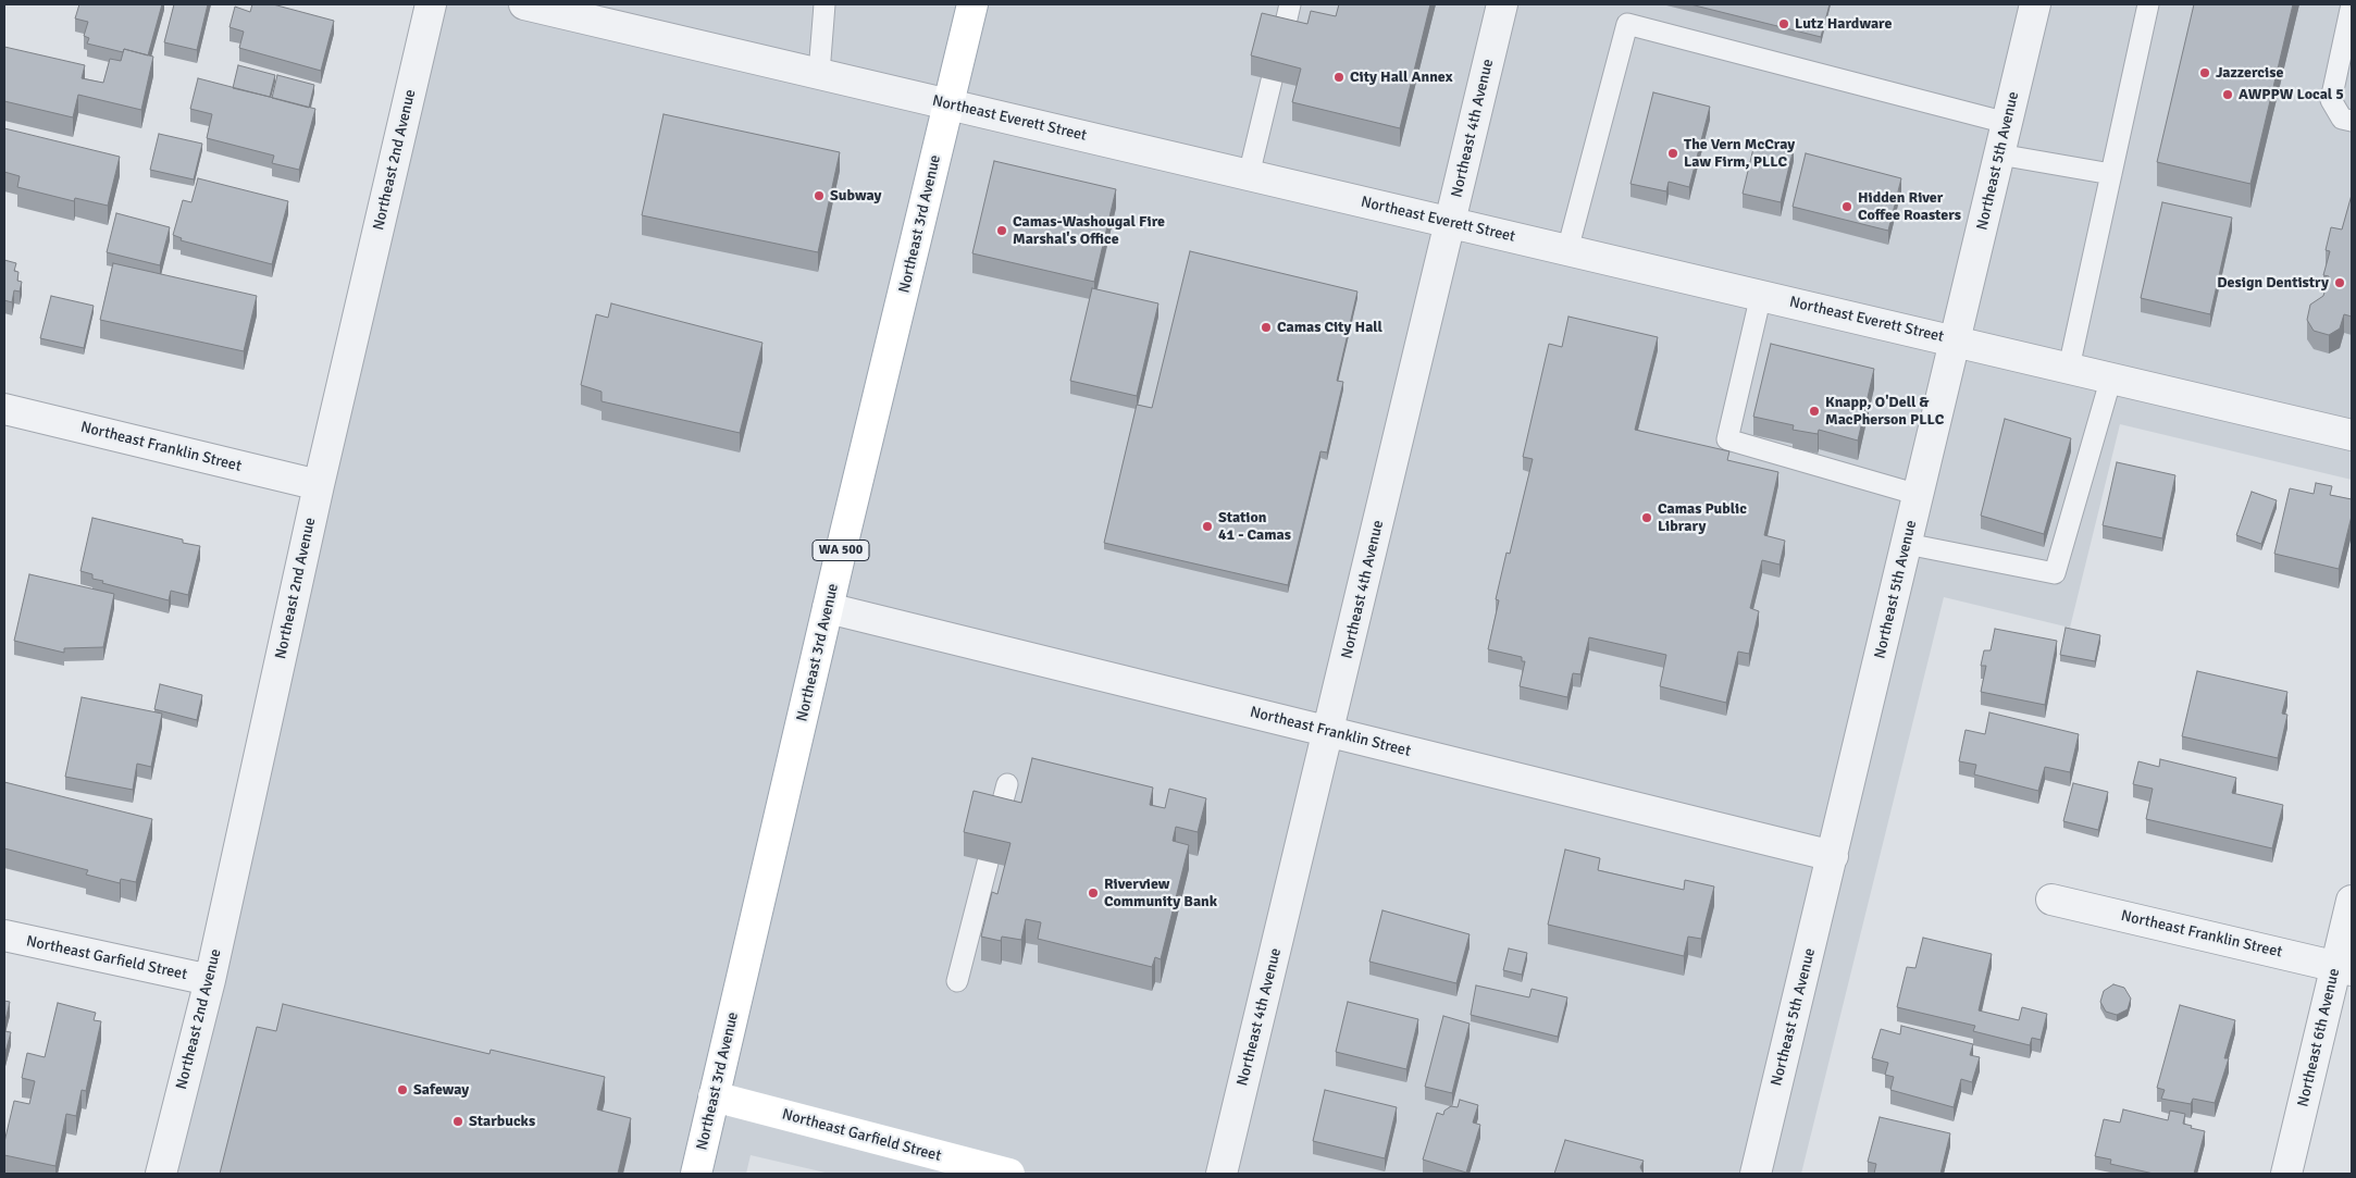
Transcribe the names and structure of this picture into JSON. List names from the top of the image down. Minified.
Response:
{"streets":{"main road":["Northeast 3rd Avenue","WA 500","Northeast Garfield Street"],"street":["Northeast Everett Street","Northeast 4th Avenue","Northeast 2nd Avenue","Northeast 5th Avenue","Northeast Franklin Street","Northeast 6th Avenue"]},"crossings":[["Northeast Everett Street","Northeast 4th Avenue"],["Northeast Everett Street","Northeast 5th Avenue"],["Northeast Everett Street","Northeast 3rd Avenue"],["Northeast 4th Avenue","Northeast Franklin Street"],["Northeast 2nd Avenue","Northeast Franklin Street"],["Northeast 2nd Avenue","Northeast Garfield Street"],["Northeast 5th Avenue","Northeast Franklin Street"],["Northeast 3rd Avenue","Northeast Franklin Street"],["Northeast 3rd Avenue","Northeast Garfield Street"],["Northeast Franklin Street","Northeast 6th Avenue"]],"places":["Lutz Hardware","Jazzercise","City Hall Annex","AWPPW Local 5","The Vern McCray Law Firm, PLLC","Subway","Hidden River Coffee Roasters","Camas-Washougal Fire Marshal's Office","Design Dentistry","Camas City Hall","Knapp, O'Dell & MacPherson PLLC","Camas Public Library","Station 41 - Camas","Riverview Community Bank","Safeway","Starbucks"]}
